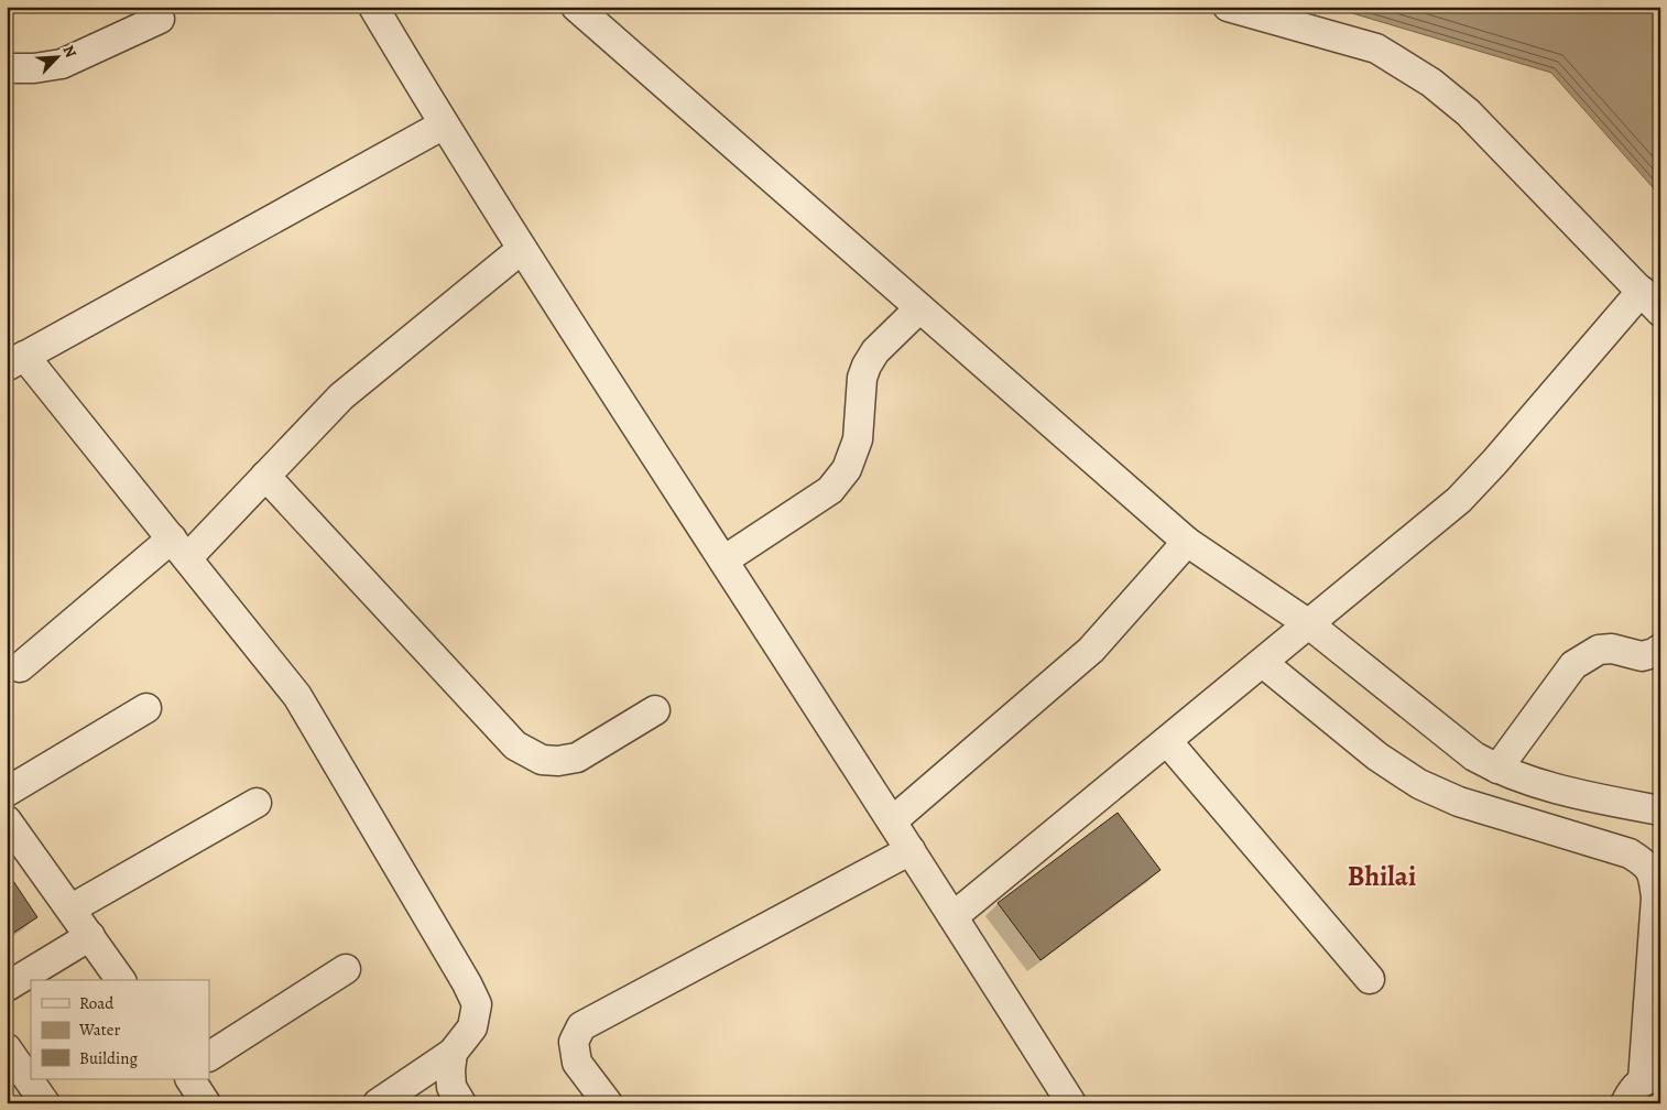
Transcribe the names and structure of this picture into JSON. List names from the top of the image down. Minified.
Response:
{"districts":["Bhilai"],"legend":["Road","Water","Building"],"north":"top right"}
